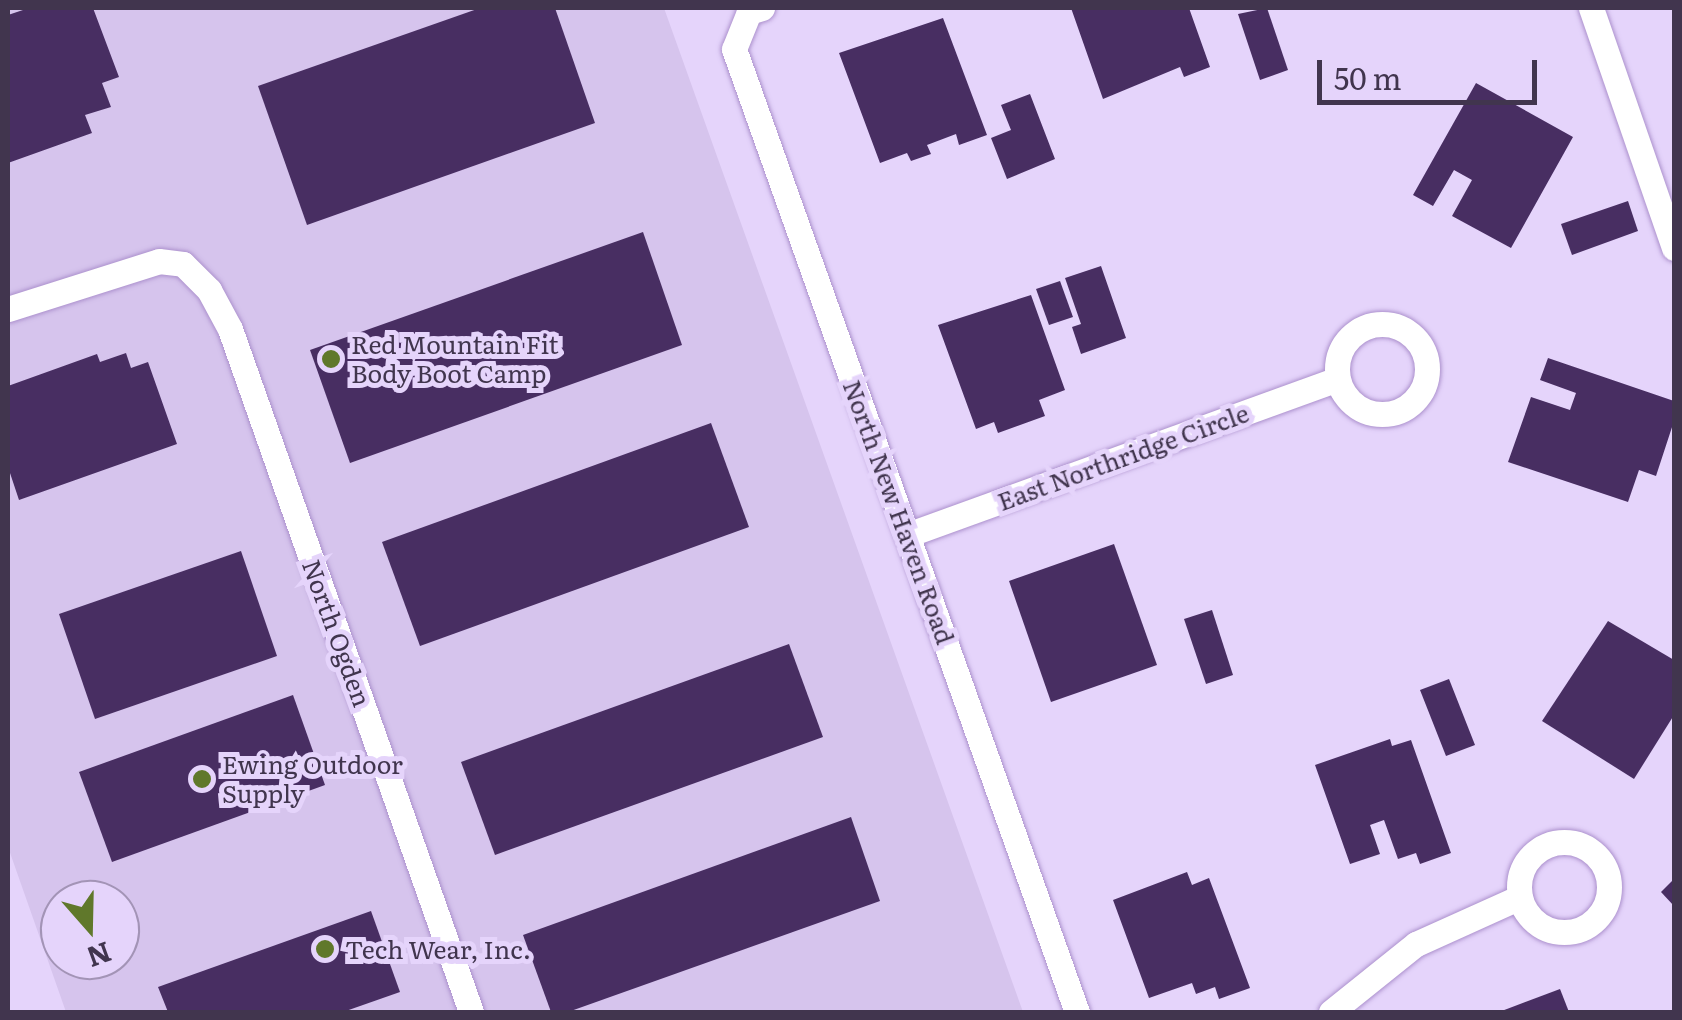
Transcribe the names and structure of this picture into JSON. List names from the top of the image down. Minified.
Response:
{"streets":{"street":["East Northridge Circle","North New Haven Road","North Ogden"]},"crossings":[["East Northridge Circle","North New Haven Road"]],"places":["Red Mountain Fit Body Boot Camp","Ewing Outdoor Supply","Tech Wear, Inc."],"scale_bar":"50 m","north":"bottom"}
